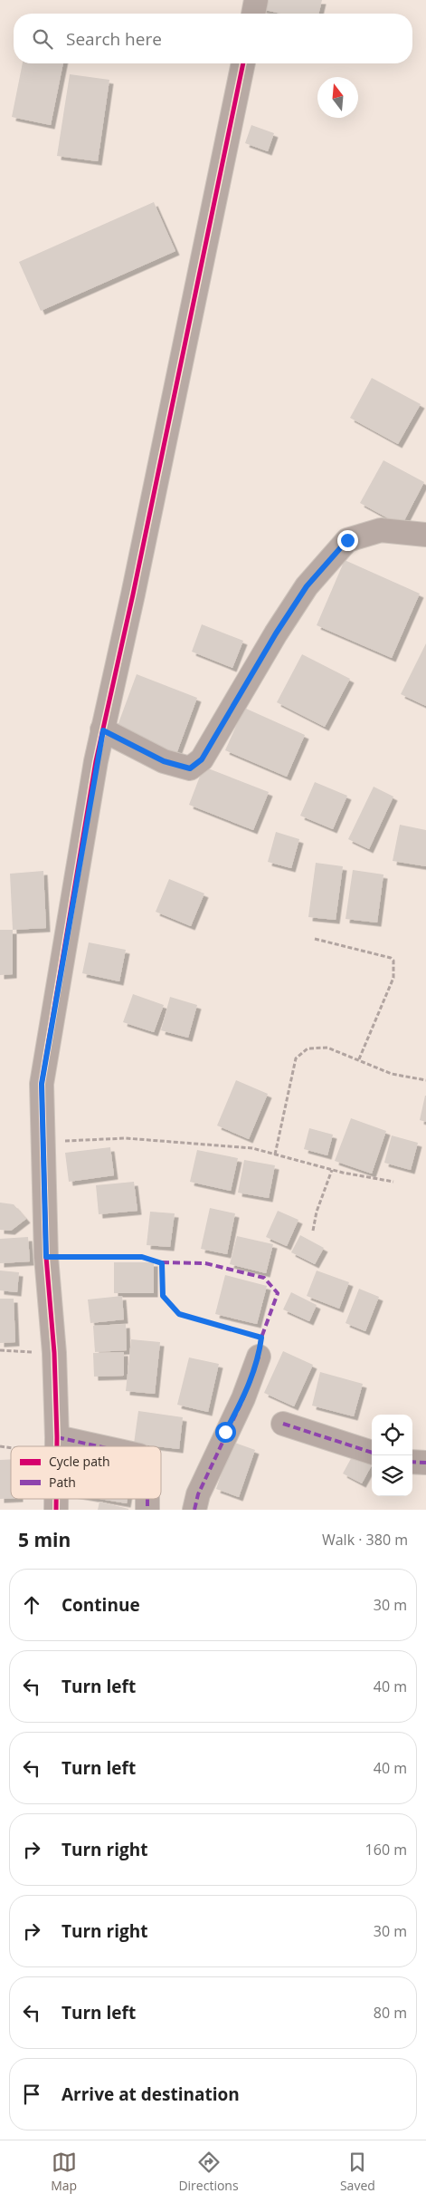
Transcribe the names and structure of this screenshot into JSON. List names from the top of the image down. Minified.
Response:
{"legend":["Cycle path","Path"],"north":"top","page":{"search":"Search here","heading":["5 min","Walk · 380 m"],"list":[["Continue","30 m"],["Turn left","40 m"],["Turn left","40 m"],["Turn right","160 m"],["Turn right","30 m"],["Turn left","80 m"],"Arrive at destination"],"nav":["Map","Directions","Saved"]}}
